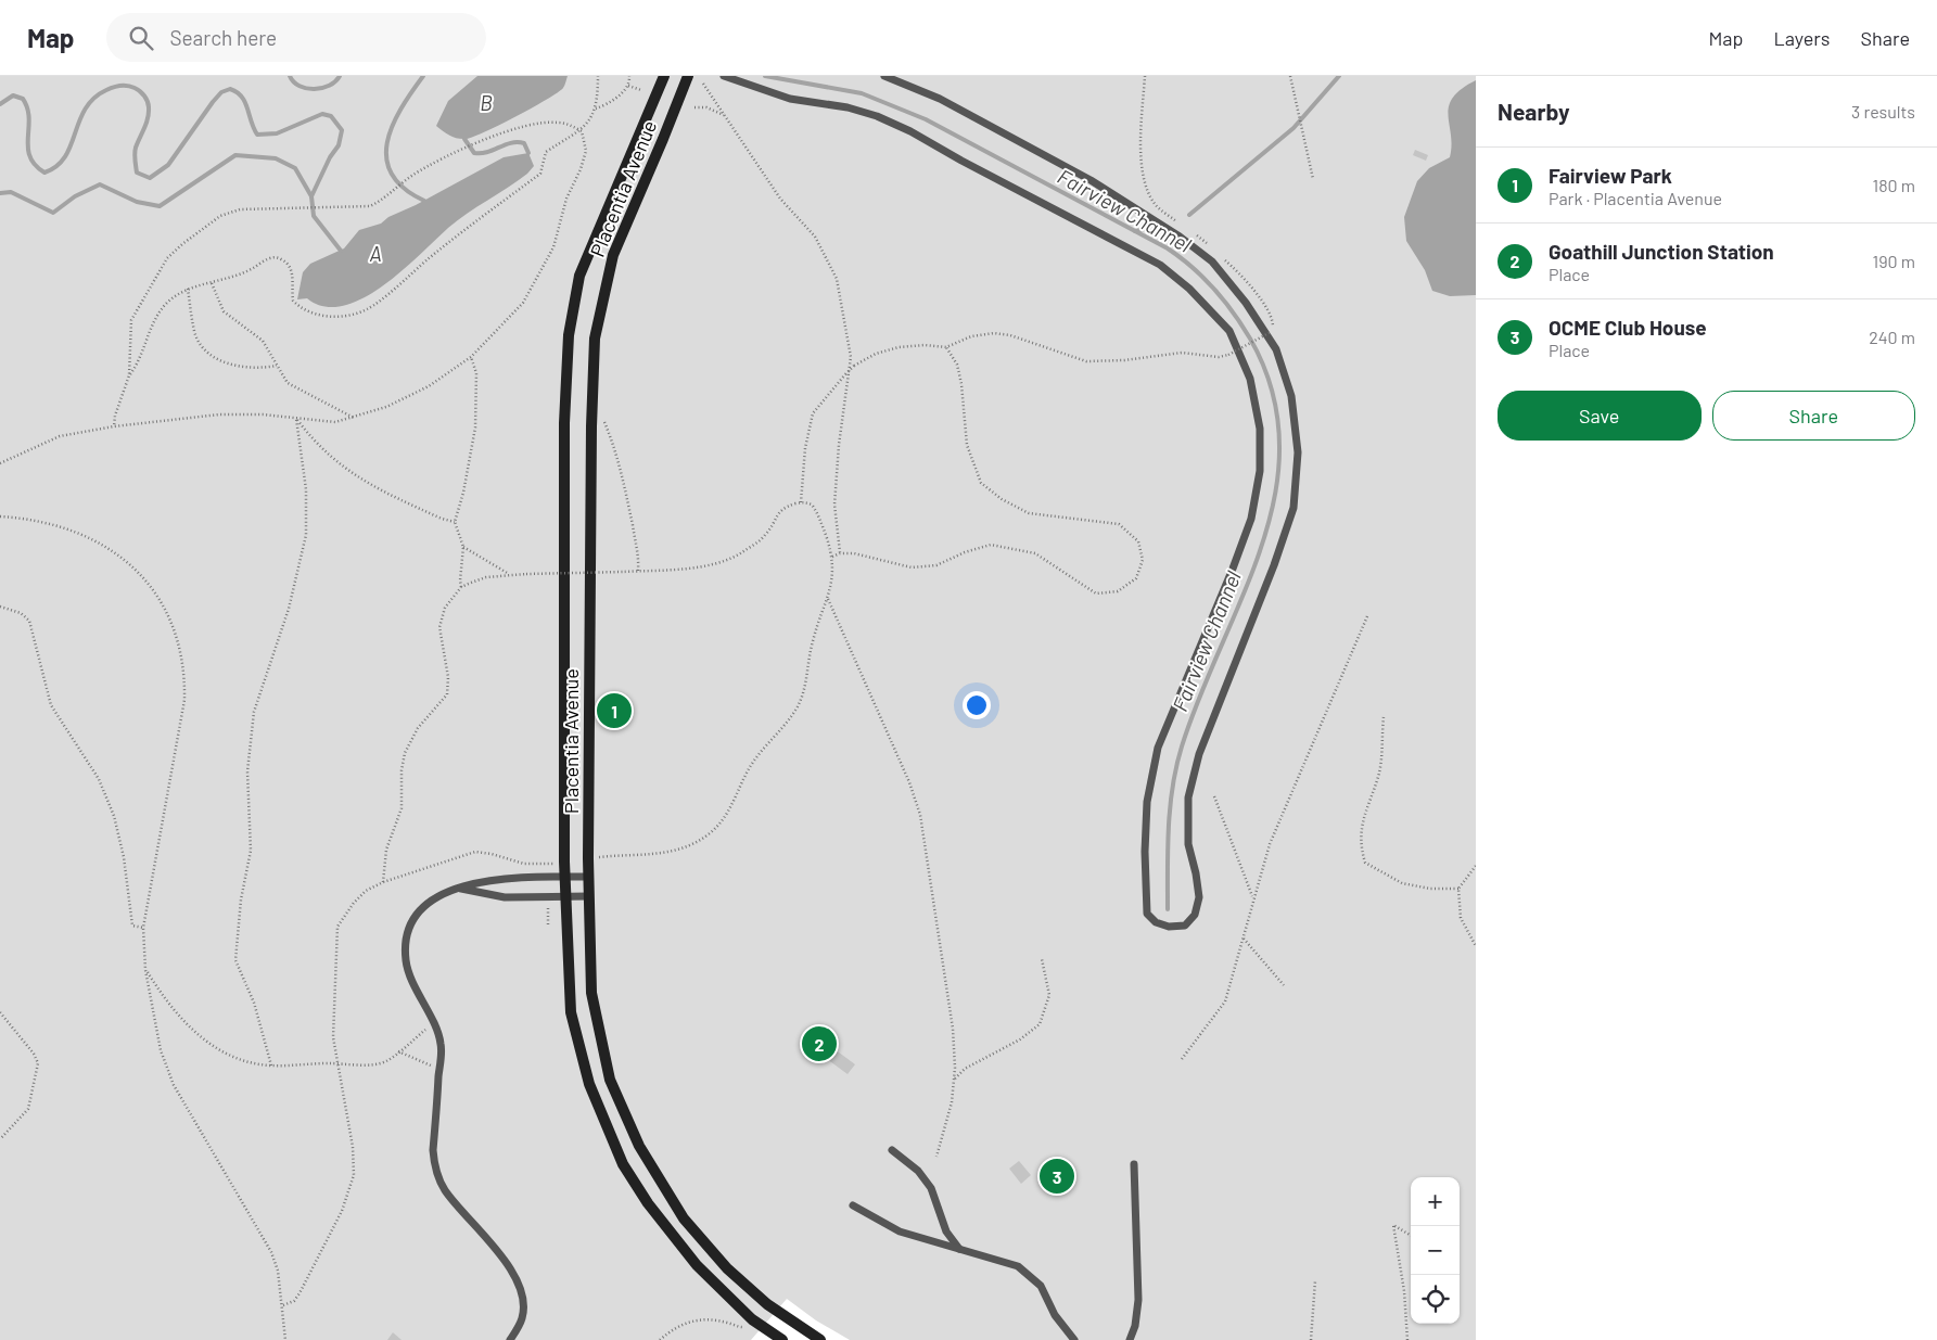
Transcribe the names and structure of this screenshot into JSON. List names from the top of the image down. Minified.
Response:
{"streets":{"main road":["Placentia Avenue"]},"water":["B","Fairview Channel","A"],"page":{"header":"Map","search":"Search here","nav":["Map","Layers","Share"],"heading":["Nearby","3 results"],"list":[{"mark":"1","name":"Fairview Park","note":"Park · Placentia Avenue","value":"180 m"},{"mark":"2","name":"Goathill Junction Station","note":"Place","value":"190 m"},{"mark":"3","name":"OCME Club House","note":"Place","value":"240 m"}],"buttons":["Save","Share"],"pins":["1","2","3"],"map_buttons":["+","−"]}}
